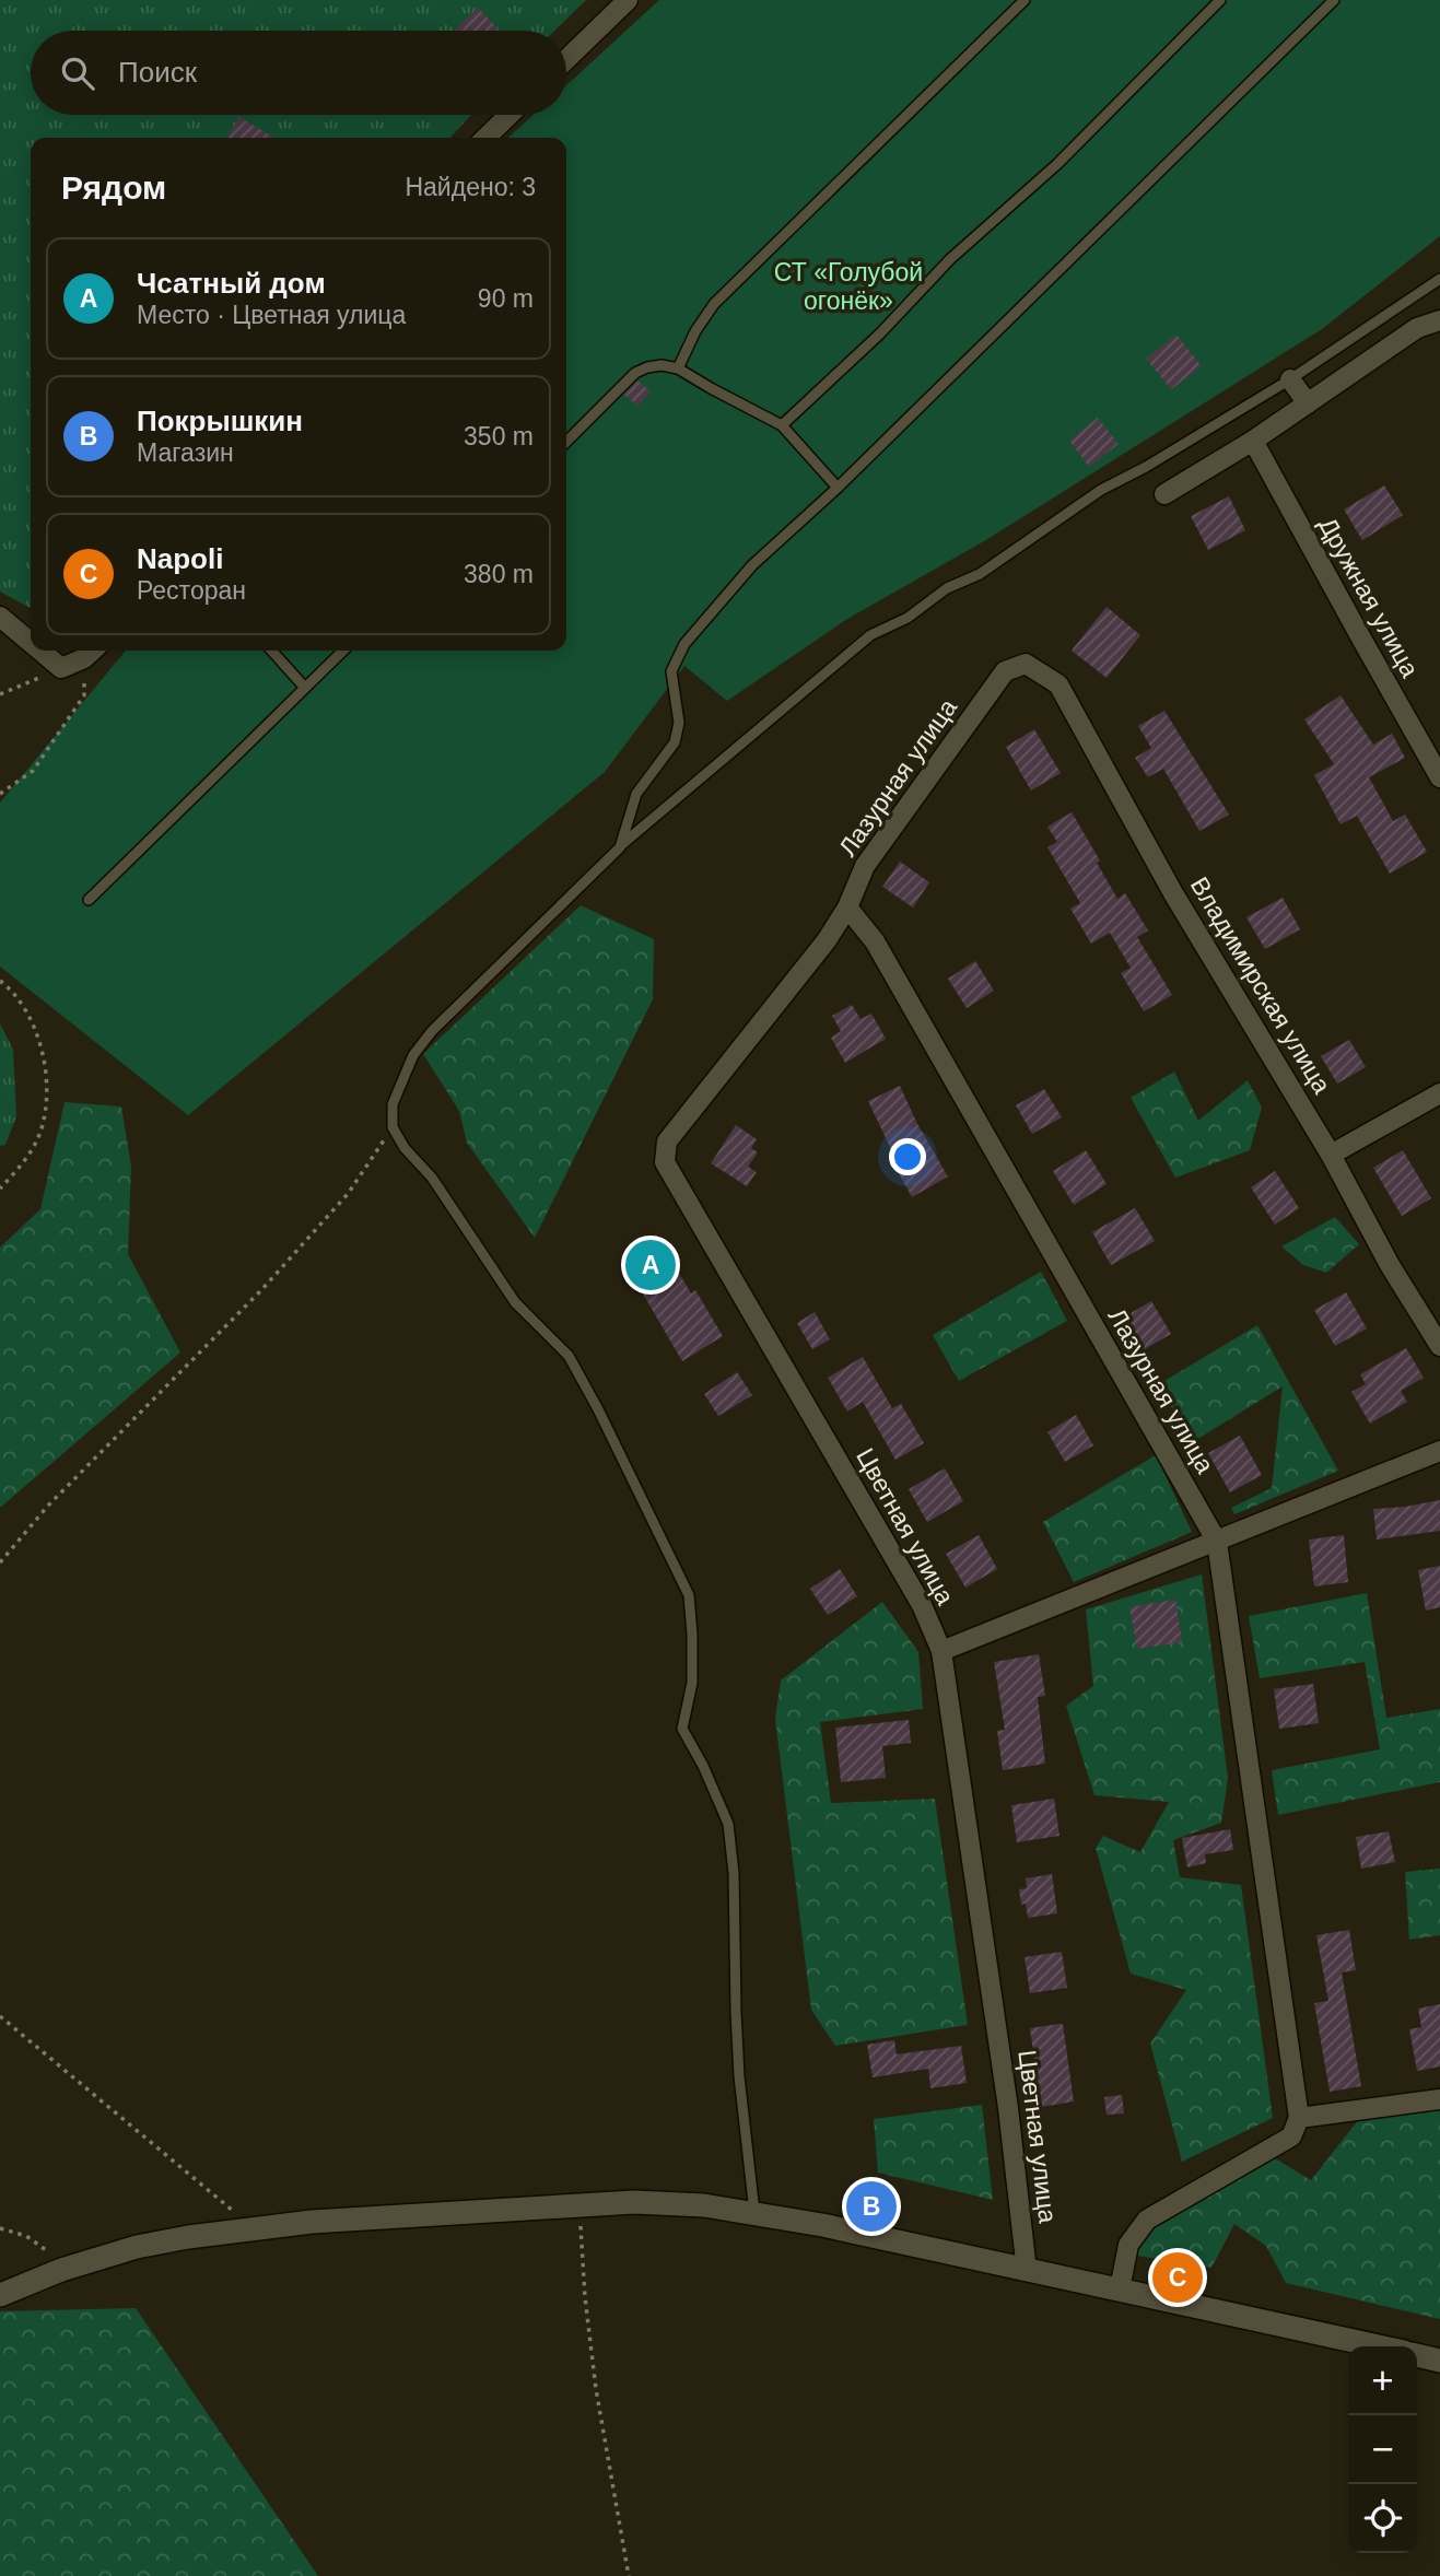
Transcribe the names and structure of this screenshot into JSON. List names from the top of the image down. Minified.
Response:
{"streets":{"street":["Дружная улица","Лазурная улица","Владимирская улица","Цветная улица"]},"crossings":[["Лазурная улица","Владимирская улица"],["Лазурная улица","Цветная улица"]],"parks":["СТ «Голубой огонёк»"],"page":{"search":"Поиск","heading":["Рядом","Найдено: 3"],"list":[{"mark":"A","name":"Чсатный дом","note":"Место · Цветная улица","value":"90 m"},{"mark":"B","name":"Покрышкин","note":"Магазин","value":"350 m"},{"mark":"C","name":"Napoli","note":"Ресторан","value":"380 m"}],"pins":["A","B","C"],"map_buttons":["+","−"]}}
